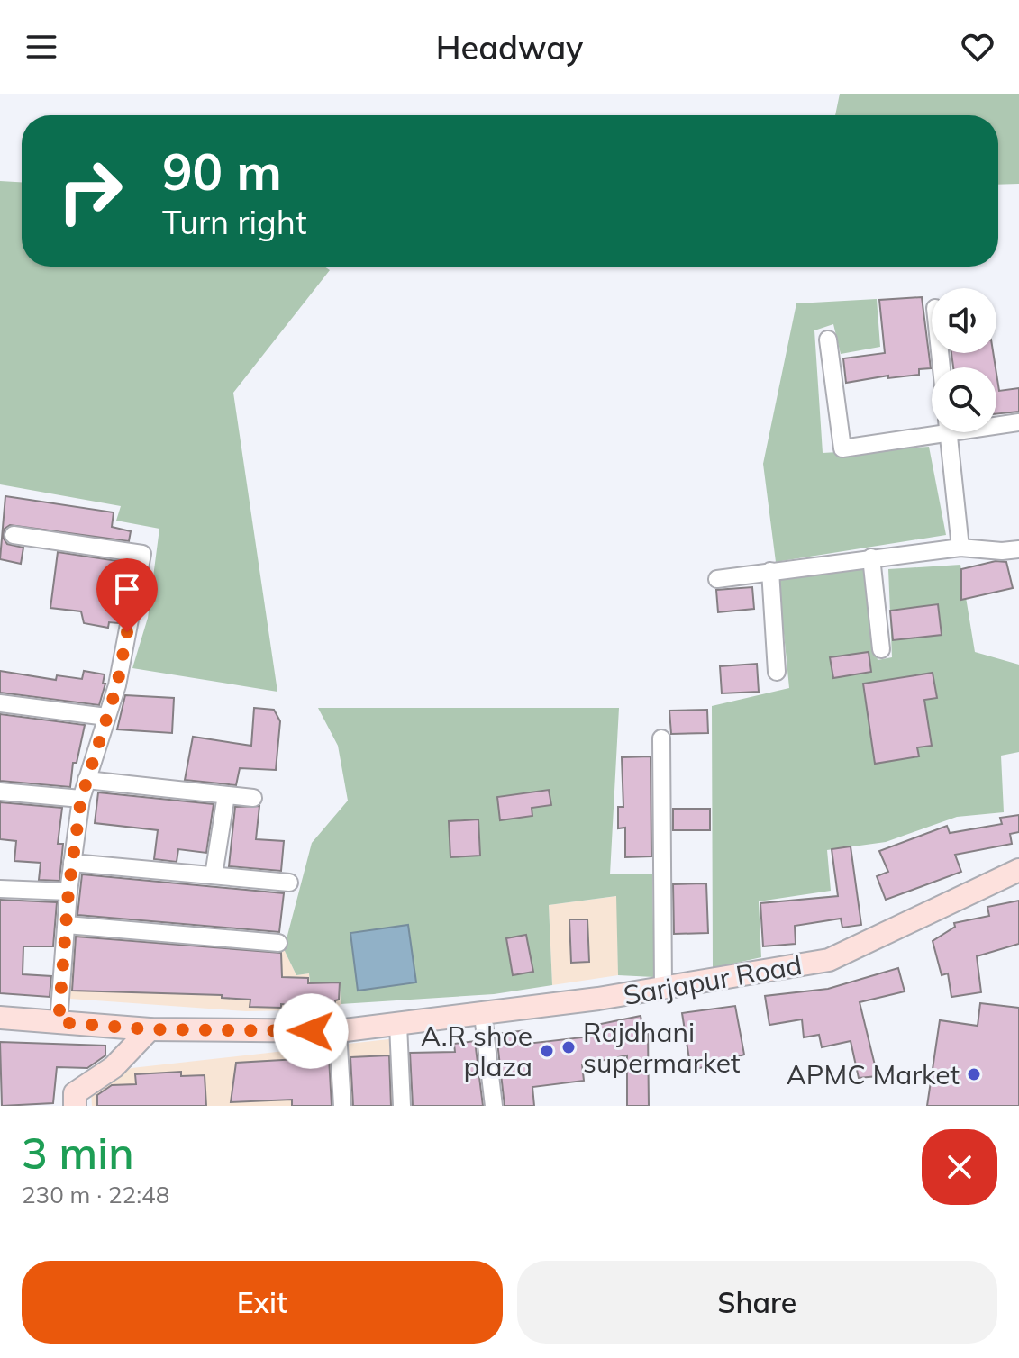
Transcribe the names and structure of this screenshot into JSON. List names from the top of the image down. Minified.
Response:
{"streets":{"main road":["Sarjapur Road"]},"places":["Rajdhani supermarket","A.R shoe plaza","APMC Market"],"page":{"header":"Headway","turn":["90 m","Turn right"],"heading":["3 min","230 m · 22:48"],"buttons":["Exit","Share"]}}
